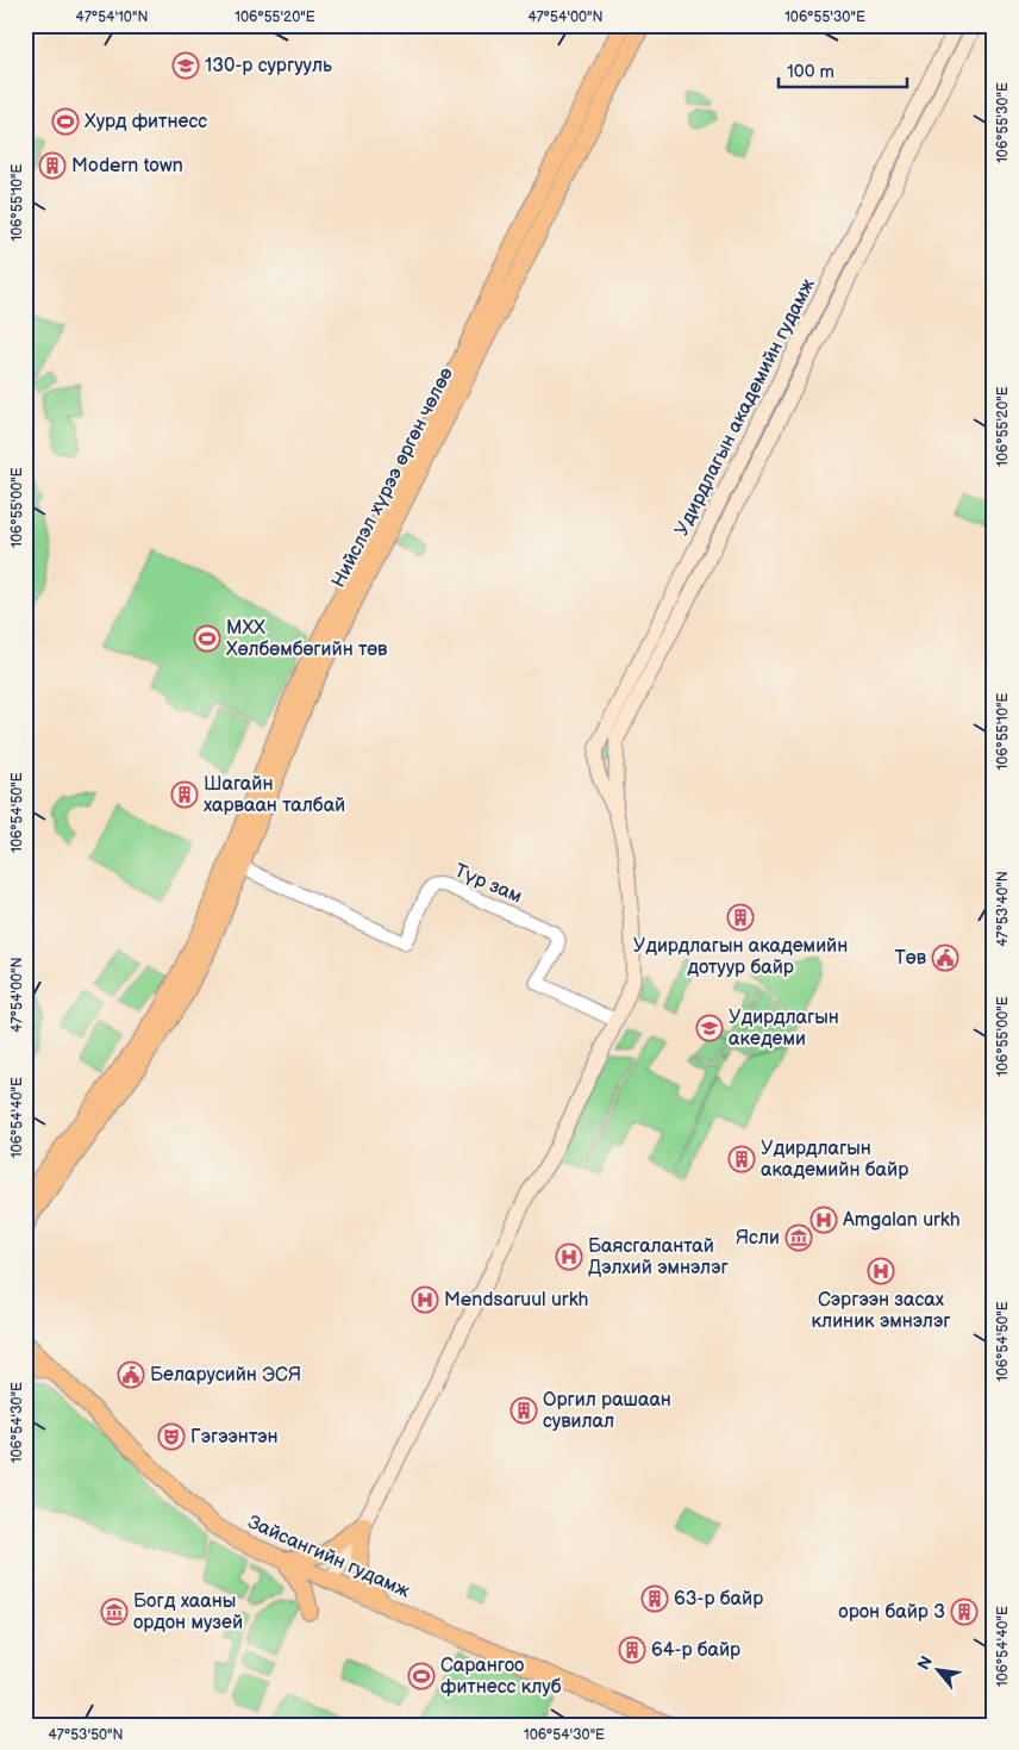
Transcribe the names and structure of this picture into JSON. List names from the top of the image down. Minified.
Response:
{"streets":{"main road":["Удирдлагын академийн гудамж","Нийслэл хүрээ өргөн чөлөө","Зайсангийн гудамж"],"street":["Түр зам"]},"crossings":[["Удирдлагын академийн гудамж","Түр зам"],["Удирдлагын академийн гудамж","Зайсангийн гудамж"],["Нийслэл хүрээ өргөн чөлөө","Түр зам"]],"places":{"school or university":["130-р сургууль","Удирдлагын акедеми"],"sports":["Хурд фитнесс","МХХ Хөлбөмбөгийн төв","Сарангоо фитнесс клуб"],"building":["Modern town","Шагайн харваан талбай","Удирдлагын академийн дотуур байр","Удирдлагын академийн байр","Оргил рашаан сувилал","63-р байр","орон байр 3","64-р байр"],"public building":["Төв","Беларусийн ЭСЯ"],"hospital":["Amgalan urkh","Баясгалантай Дэлхий эмнэлэг","Сэргээн засах клиник эмнэлэг","Mendsaruul urkh"],"museum":["Ясли","Богд хааны ордон музей"],"theatre":["Гэгээнтэн"]},"scale_bar":"100 m","north":"top left","coordinates":["47°54'10\"N","106°55'20\"E","47°54'00\"N","106°55'30\"E","106°55'10\"E","106°55'00\"E","106°54'50\"E","47°53'40\"N","106°54'40\"E","106°54'30\"E","47°53'50\"N"]}
